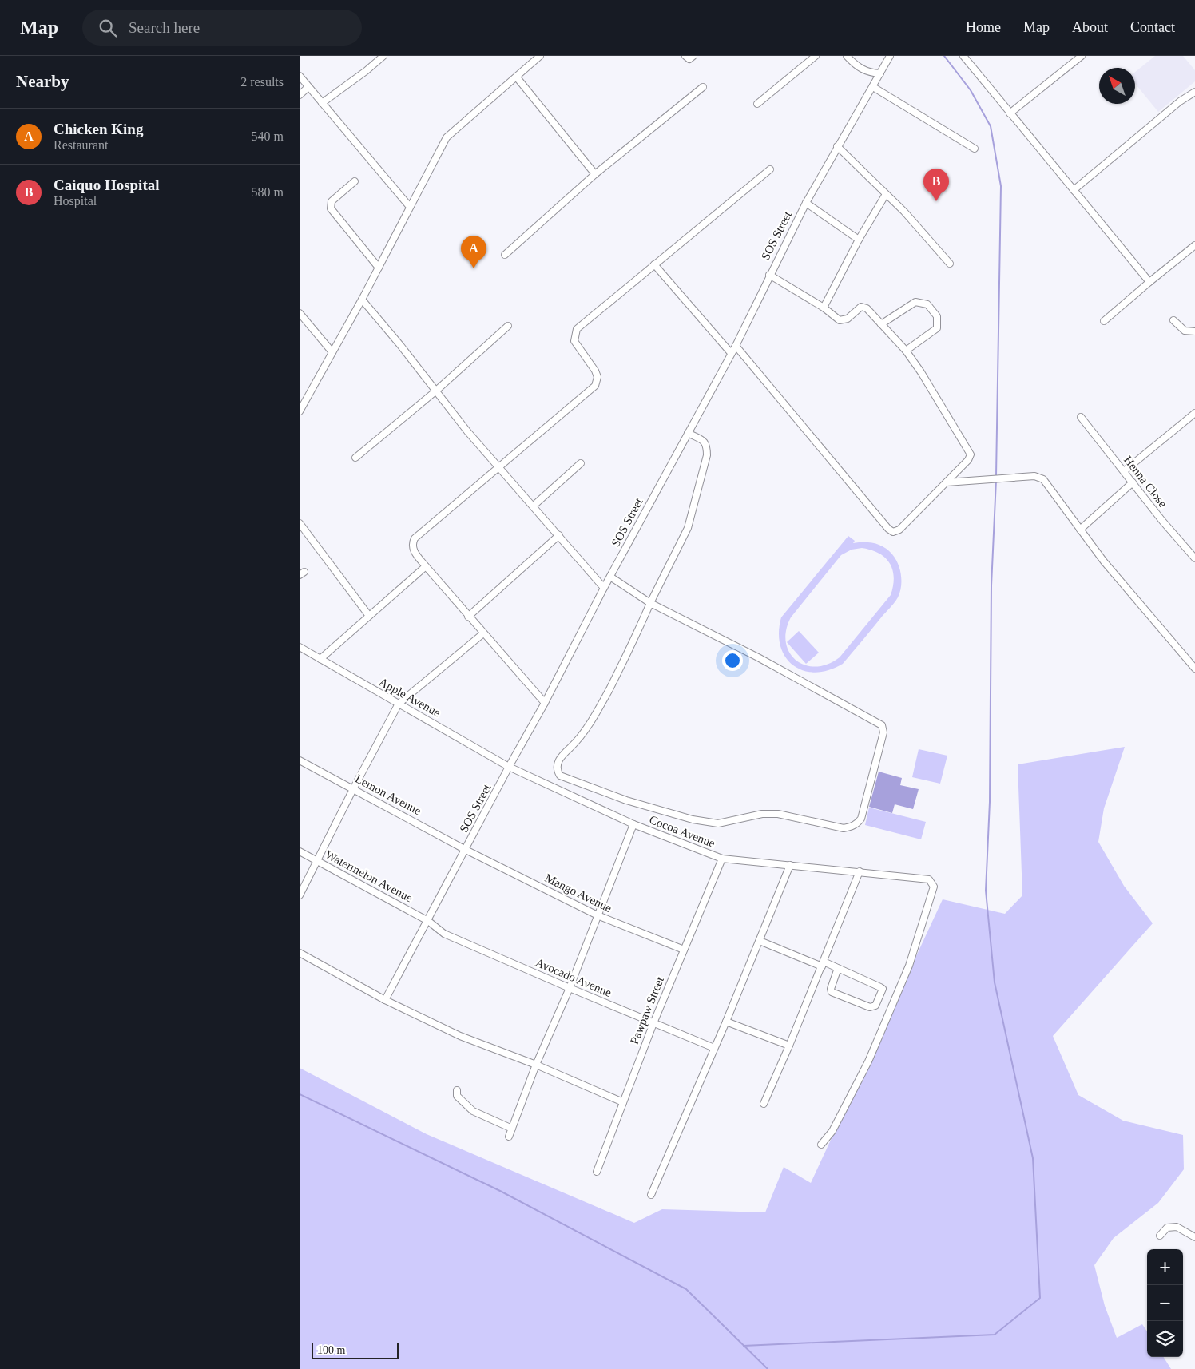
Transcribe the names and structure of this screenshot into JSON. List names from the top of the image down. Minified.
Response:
{"streets":{"street":["SOS Street","Henna Close","Apple Avenue","Lemon Avenue","Cocoa Avenue","Watermelon Avenue","Mango Avenue","Avocado Avenue","Pawpaw Street"]},"crossings":[["SOS Street","Apple Avenue"],["SOS Street","Lemon Avenue"],["SOS Street","Cocoa Avenue"],["SOS Street","Watermelon Avenue"],["SOS Street","Mango Avenue"],["SOS Street","Avocado Avenue"],["Apple Avenue","Cocoa Avenue"],["Lemon Avenue","Mango Avenue"],["Cocoa Avenue","Pawpaw Street"],["Watermelon Avenue","Avocado Avenue"],["Mango Avenue","Pawpaw Street"],["Avocado Avenue","Pawpaw Street"]],"scale_bar":"100 m","north":"top left","page":{"header":"Map","search":"Search here","nav":["Home","Map","About","Contact"],"heading":["Nearby","2 results"],"list":[{"mark":"A","name":"Chicken King","note":"Restaurant","value":"540 m"},{"mark":"B","name":"Caiquo Hospital","note":"Hospital","value":"580 m"}],"pins":["B","A"],"map_buttons":["+","−"],"scale":"100 m"}}
